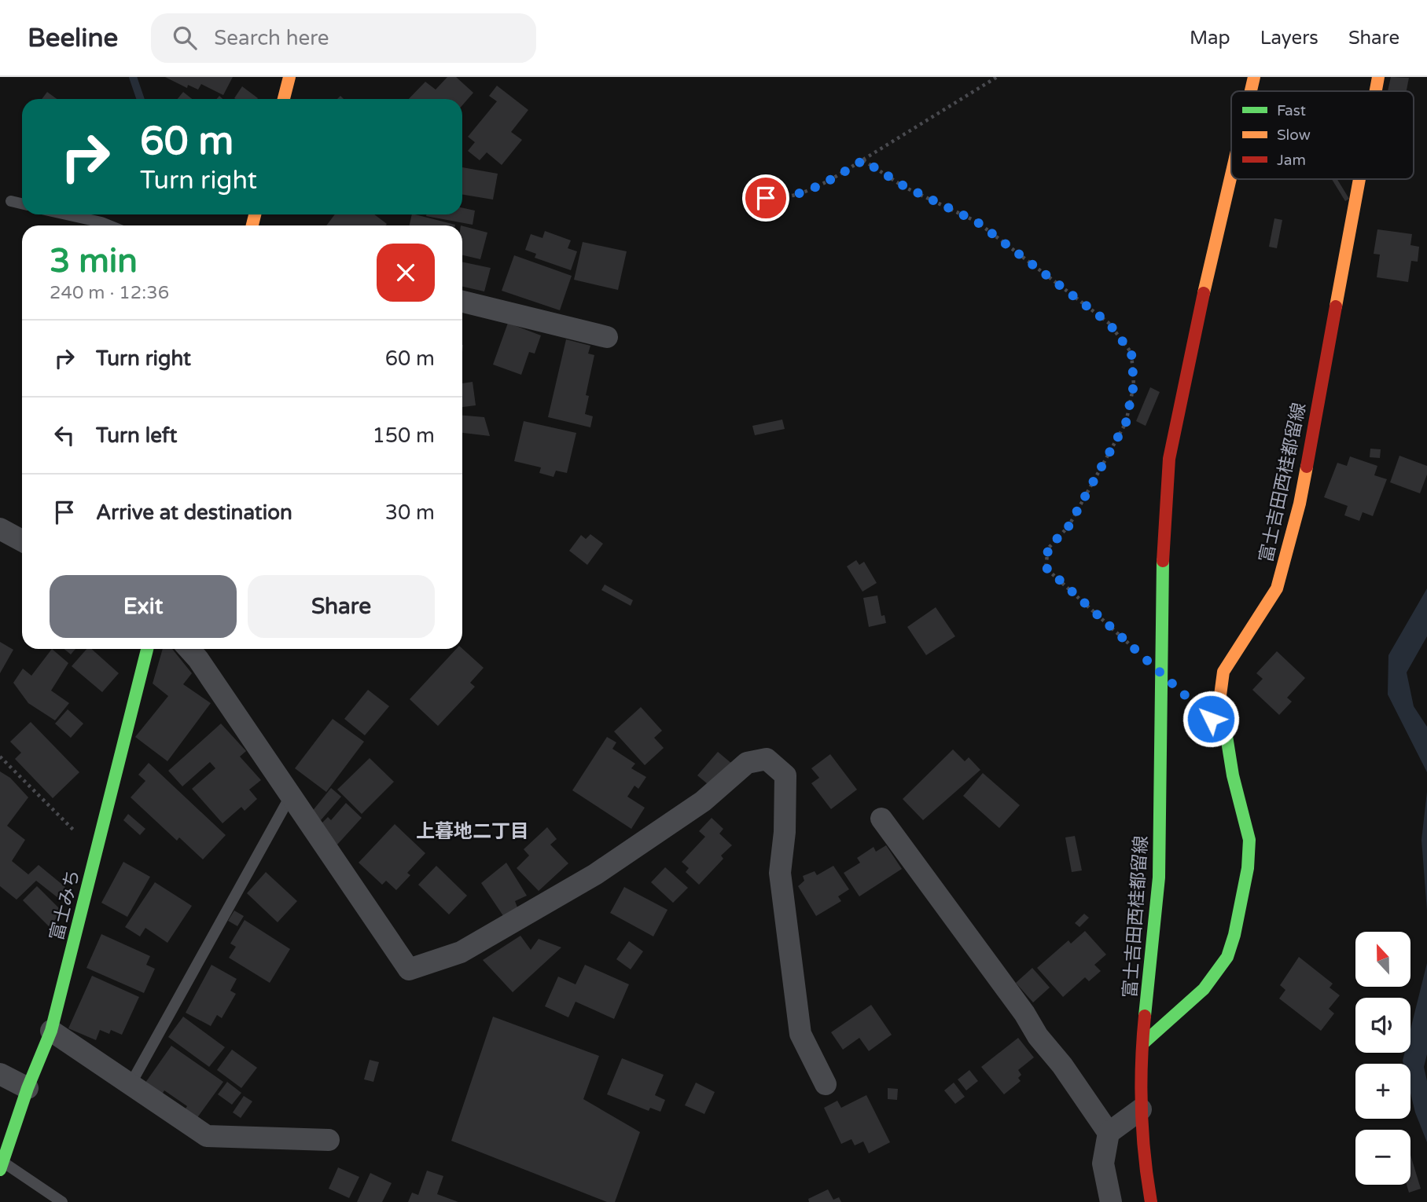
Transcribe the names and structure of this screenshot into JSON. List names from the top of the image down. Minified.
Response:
{"streets":{"main road":["富士吉田西桂都留線","富士みち"]},"districts":["上暮地二丁目"],"legend":["Fast","Slow","Jam"],"north":"top","page":{"header":"Beeline","search":"Search here","nav":["Map","Layers","Share"],"turn":["60 m","Turn right"],"heading":["3 min","240 m · 12:36"],"list":[{"name":"Turn right","value":"60 m"},{"name":"Turn left","value":"150 m"},{"name":"Arrive at destination","value":"30 m"}],"buttons":["Exit","Share"],"map_buttons":["+","−"]}}
